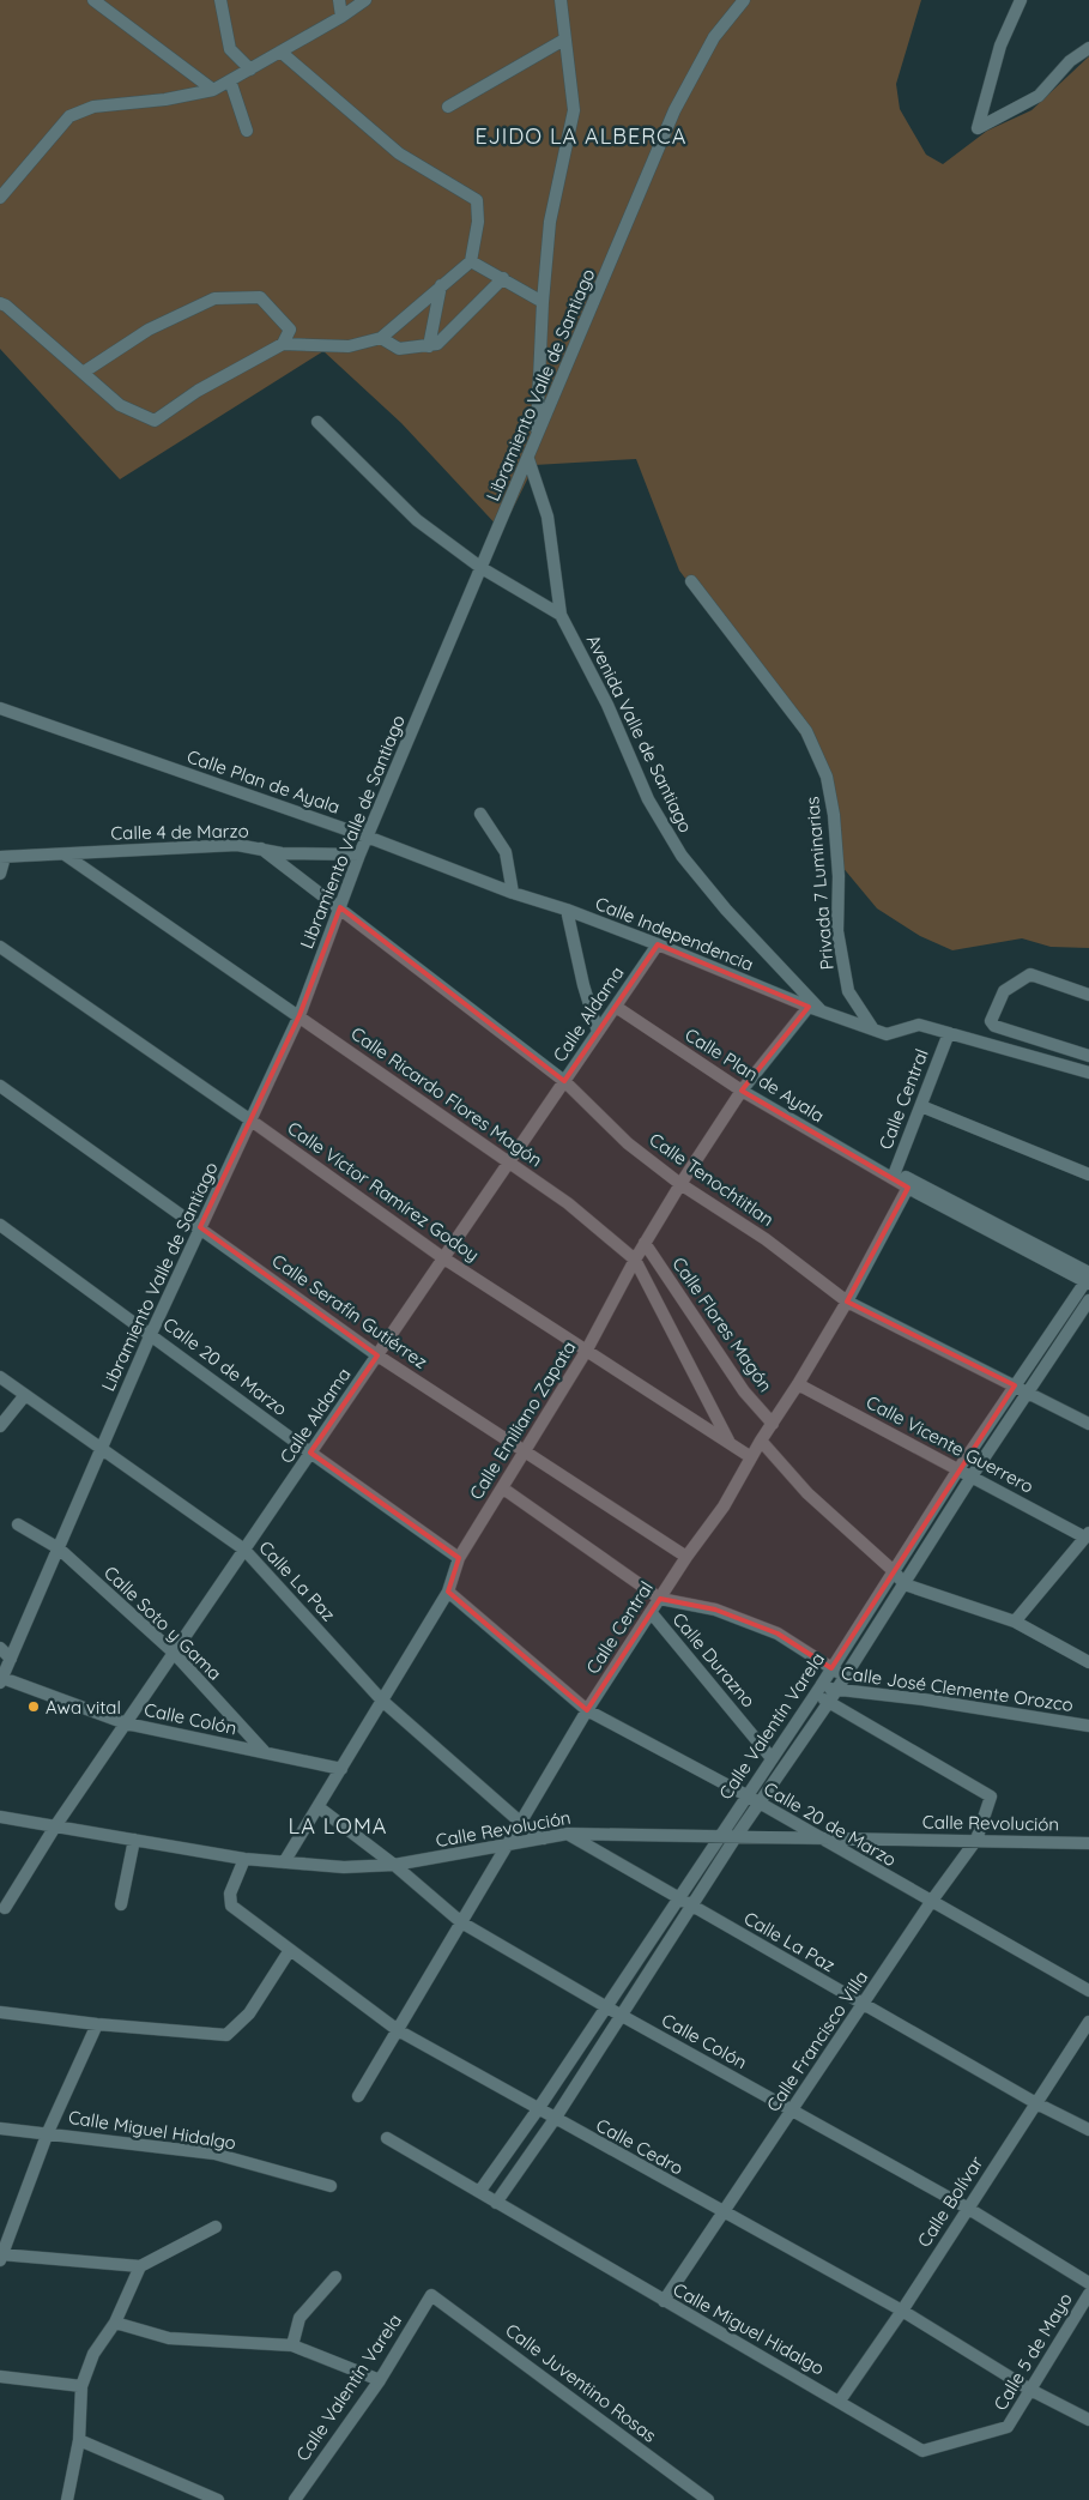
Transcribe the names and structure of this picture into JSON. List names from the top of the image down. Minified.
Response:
{"streets":{"street":["Libramiento Valle de Santiago","Avenida Valle de Santiago","Calle Plan de Ayala","Calle 4 de Marzo","Privada 7 Luminarias","Calle Independencia","Calle Aldama","Calle Ricardo Flores Magón","Calle Central","Calle Tenochtitlan","Calle Víctor Ramírez Godoy","Calle Serafín Gutiérrez","Calle Flores Magón","Calle 20 de Marzo","Calle Emiliano Zapata","Calle Vicente Guerrero","Calle La Paz","Calle Soto y Gama","Calle Durazno","Calle José Clemente Orozco","Calle Colón","Calle Valentín Varela","Calle Revolución","Calle Francisco Villa","Calle Miguel Hidalgo","Calle Cedro","Calle Bolívar","Calle 5 de Mayo","Calle Juventino Rosas"]},"crossings":[["Libramiento Valle de Santiago","Avenida Valle de Santiago"],["Libramiento Valle de Santiago","Calle Plan de Ayala"],["Libramiento Valle de Santiago","Calle 4 de Marzo"],["Libramiento Valle de Santiago","Calle Ricardo Flores Magón"],["Libramiento Valle de Santiago","Calle Tenochtitlan"],["Libramiento Valle de Santiago","Calle Víctor Ramírez Godoy"],["Libramiento Valle de Santiago","Calle Serafín Gutiérrez"],["Libramiento Valle de Santiago","Calle 20 de Marzo"],["Libramiento Valle de Santiago","Calle La Paz"],["Libramiento Valle de Santiago","Calle Soto y Gama"],["Libramiento Valle de Santiago","Calle Colón"],["Avenida Valle de Santiago","Calle Independencia"],["Avenida Valle de Santiago","Calle Emiliano Zapata"],["Calle Plan de Ayala","Calle Independencia"],["Calle Plan de Ayala","Calle Aldama"],["Calle Plan de Ayala","Calle Central"],["Calle Plan de Ayala","Calle Emiliano Zapata"],["Calle Plan de Ayala","Calle Valentín Varela"],["Calle 4 de Marzo","Calle Ricardo Flores Magón"],["Calle 4 de Marzo","Calle Tenochtitlan"],["Privada 7 Luminarias","Calle Independencia"],["Calle Independencia","Calle Aldama"],["Calle Independencia","Calle Emiliano Zapata"],["Calle Aldama","Calle Ricardo Flores Magón"],["Calle Aldama","Calle Tenochtitlan"],["Calle Aldama","Calle Víctor Ramírez Godoy"],["Calle Aldama","Calle Serafín Gutiérrez"],["Calle Aldama","Calle 20 de Marzo"],["Calle Aldama","Calle La Paz"],["Calle Aldama","Calle Soto y Gama"],["Calle Aldama","Calle Colón"],["Calle Aldama","Calle Revolución"],["Calle Ricardo Flores Magón","Calle Víctor Ramírez Godoy"],["Calle Ricardo Flores Magón","Calle Emiliano Zapata"],["Calle Central","Calle Tenochtitlan"],["Calle Central","Calle Víctor Ramírez Godoy"],["Calle Central","Calle Serafín Gutiérrez"],["Calle Central","Calle Flores Magón"],["Calle Central","Calle 20 de Marzo"],["Calle Central","Calle Vicente Guerrero"],["Calle Central","Calle La Paz"],["Calle Central","Calle Durazno"],["Calle Central","Calle Colón"],["Calle Central","Calle Revolución"],["Calle Central","Calle Cedro"],["Calle Tenochtitlan","Calle Emiliano Zapata"],["Calle Tenochtitlan","Calle Valentín Varela"],["Calle Víctor Ramírez Godoy","Calle Emiliano Zapata"],["Calle Serafín Gutiérrez","Calle Emiliano Zapata"],["Calle Flores Magón","Calle Emiliano Zapata"],["Calle 20 de Marzo","Calle Emiliano Zapata"],["Calle 20 de Marzo","Calle Valentín Varela"],["Calle 20 de Marzo","Calle Revolución"],["Calle 20 de Marzo","Calle Francisco Villa"],["Calle Emiliano Zapata","Calle La Paz"],["Calle Emiliano Zapata","Calle Colón"],["Calle Emiliano Zapata","Calle Revolución"],["Calle Vicente Guerrero","Calle Valentín Varela"],["Calle La Paz","Calle Valentín Varela"],["Calle La Paz","Calle Revolución"],["Calle La Paz","Calle Francisco Villa"],["Calle La Paz","Calle Bolívar"],["Calle Soto y Gama","Calle Colón"],["Calle Durazno","Calle Valentín Varela"],["Calle José Clemente Orozco","Calle Valentín Varela"],["Calle José Clemente Orozco","Calle Francisco Villa"],["Calle Colón","Calle Valentín Varela"],["Calle Colón","Calle Revolución"],["Calle Colón","Calle Francisco Villa"],["Calle Colón","Calle Bolívar"],["Calle Valentín Varela","Calle Revolución"],["Calle Valentín Varela","Calle Francisco Villa"],["Calle Valentín Varela","Calle Miguel Hidalgo"],["Calle Valentín Varela","Calle Cedro"],["Calle Valentín Varela","Calle Juventino Rosas"],["Calle Revolución","Calle Francisco Villa"],["Calle Revolución","Calle Cedro"],["Calle Francisco Villa","Calle Miguel Hidalgo"],["Calle Francisco Villa","Calle Cedro"],["Calle Miguel Hidalgo","Calle Bolívar"],["Calle Miguel Hidalgo","Calle 5 de Mayo"],["Calle Cedro","Calle Bolívar"],["Calle Cedro","Calle 5 de Mayo"]],"districts":["EJIDO LA ALBERCA","LA LOMA"],"places":["Awa vital"]}
